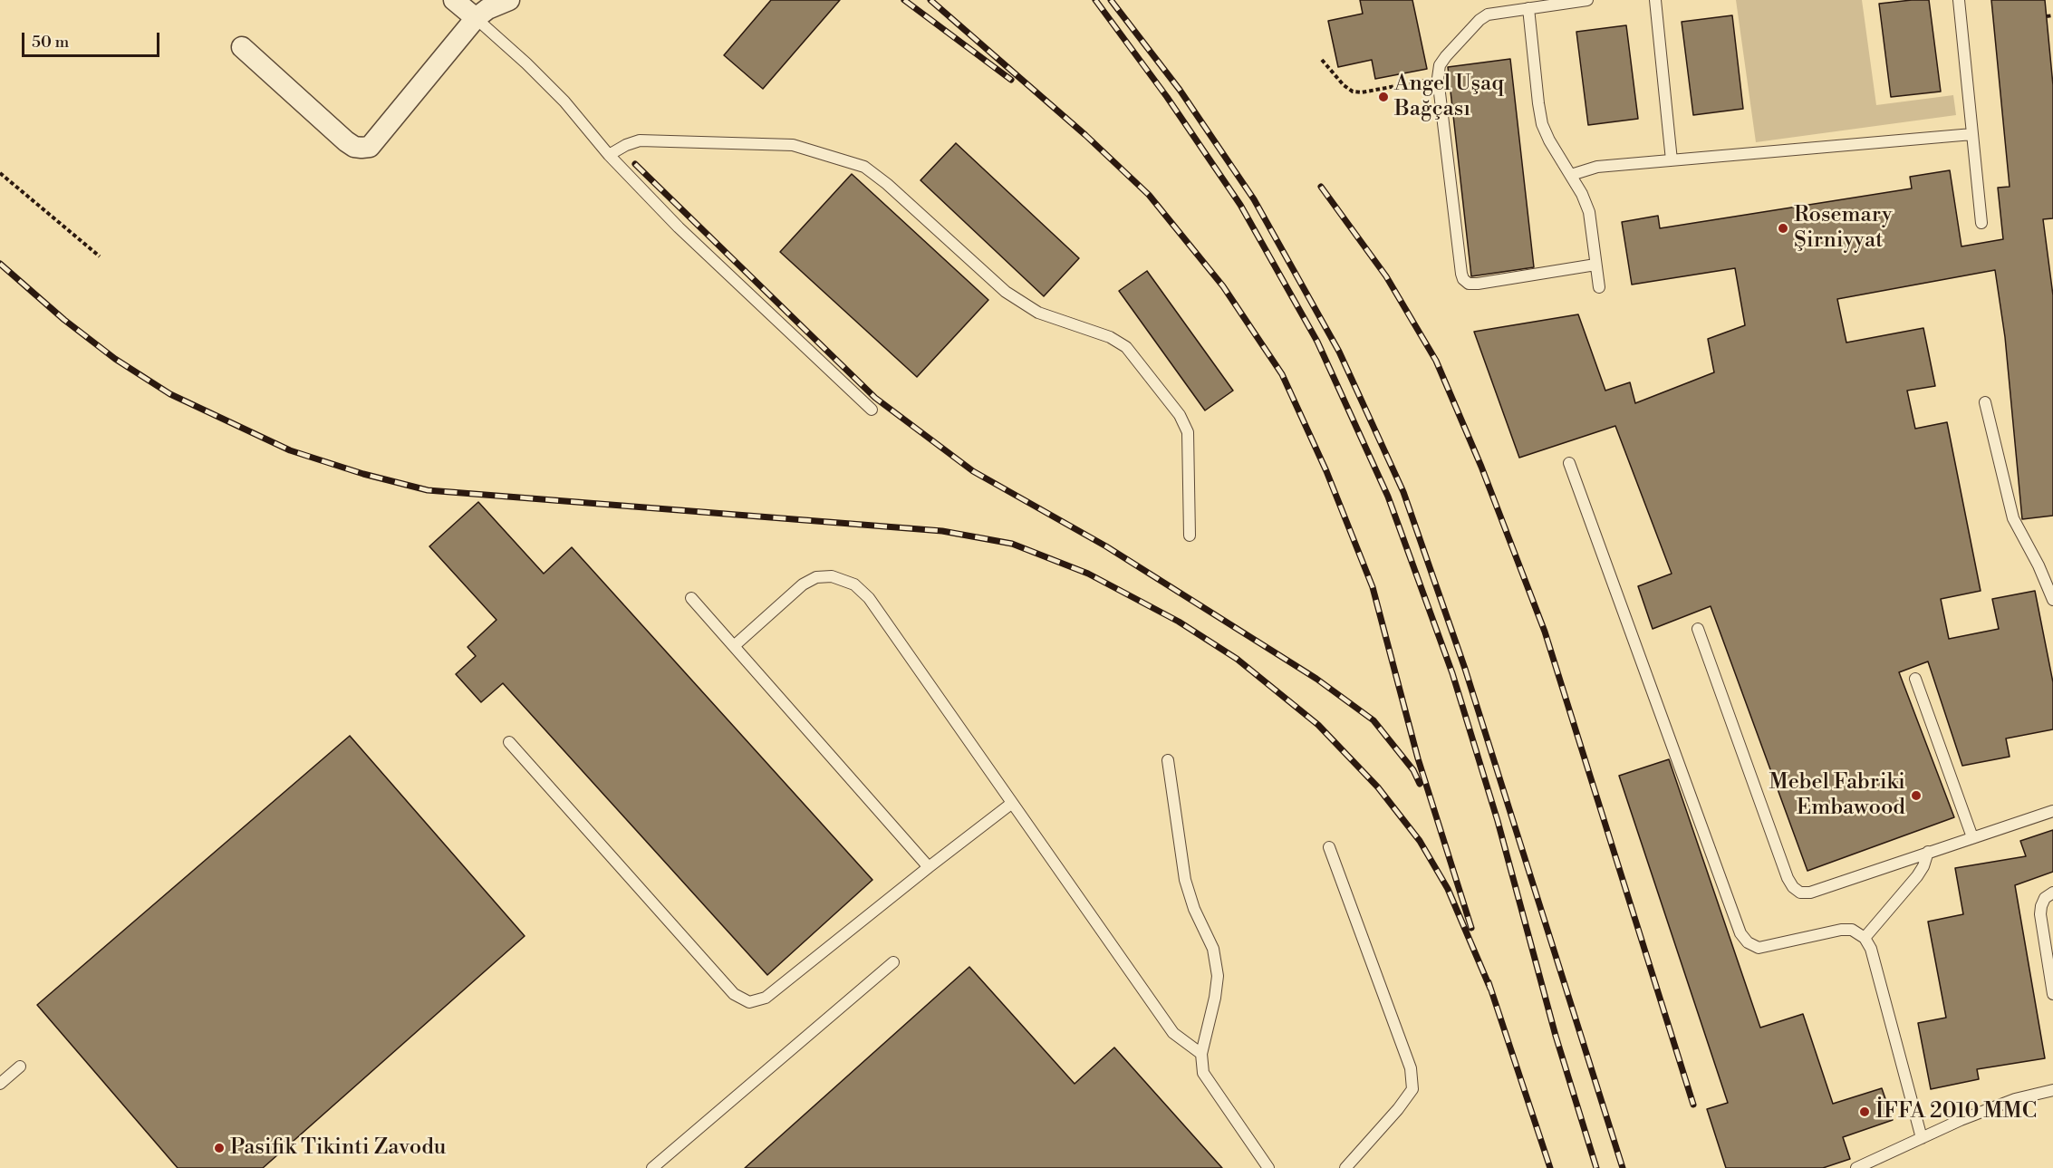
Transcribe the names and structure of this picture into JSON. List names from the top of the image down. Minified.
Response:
{"places":["Angel Uşaq Bağçası","Rosemary Şirniyyat","Mebel Fabriki Embawood","İFFA 2010 MMC","Pasifik Tikinti Zavodu"],"scale_bar":"50 m"}
